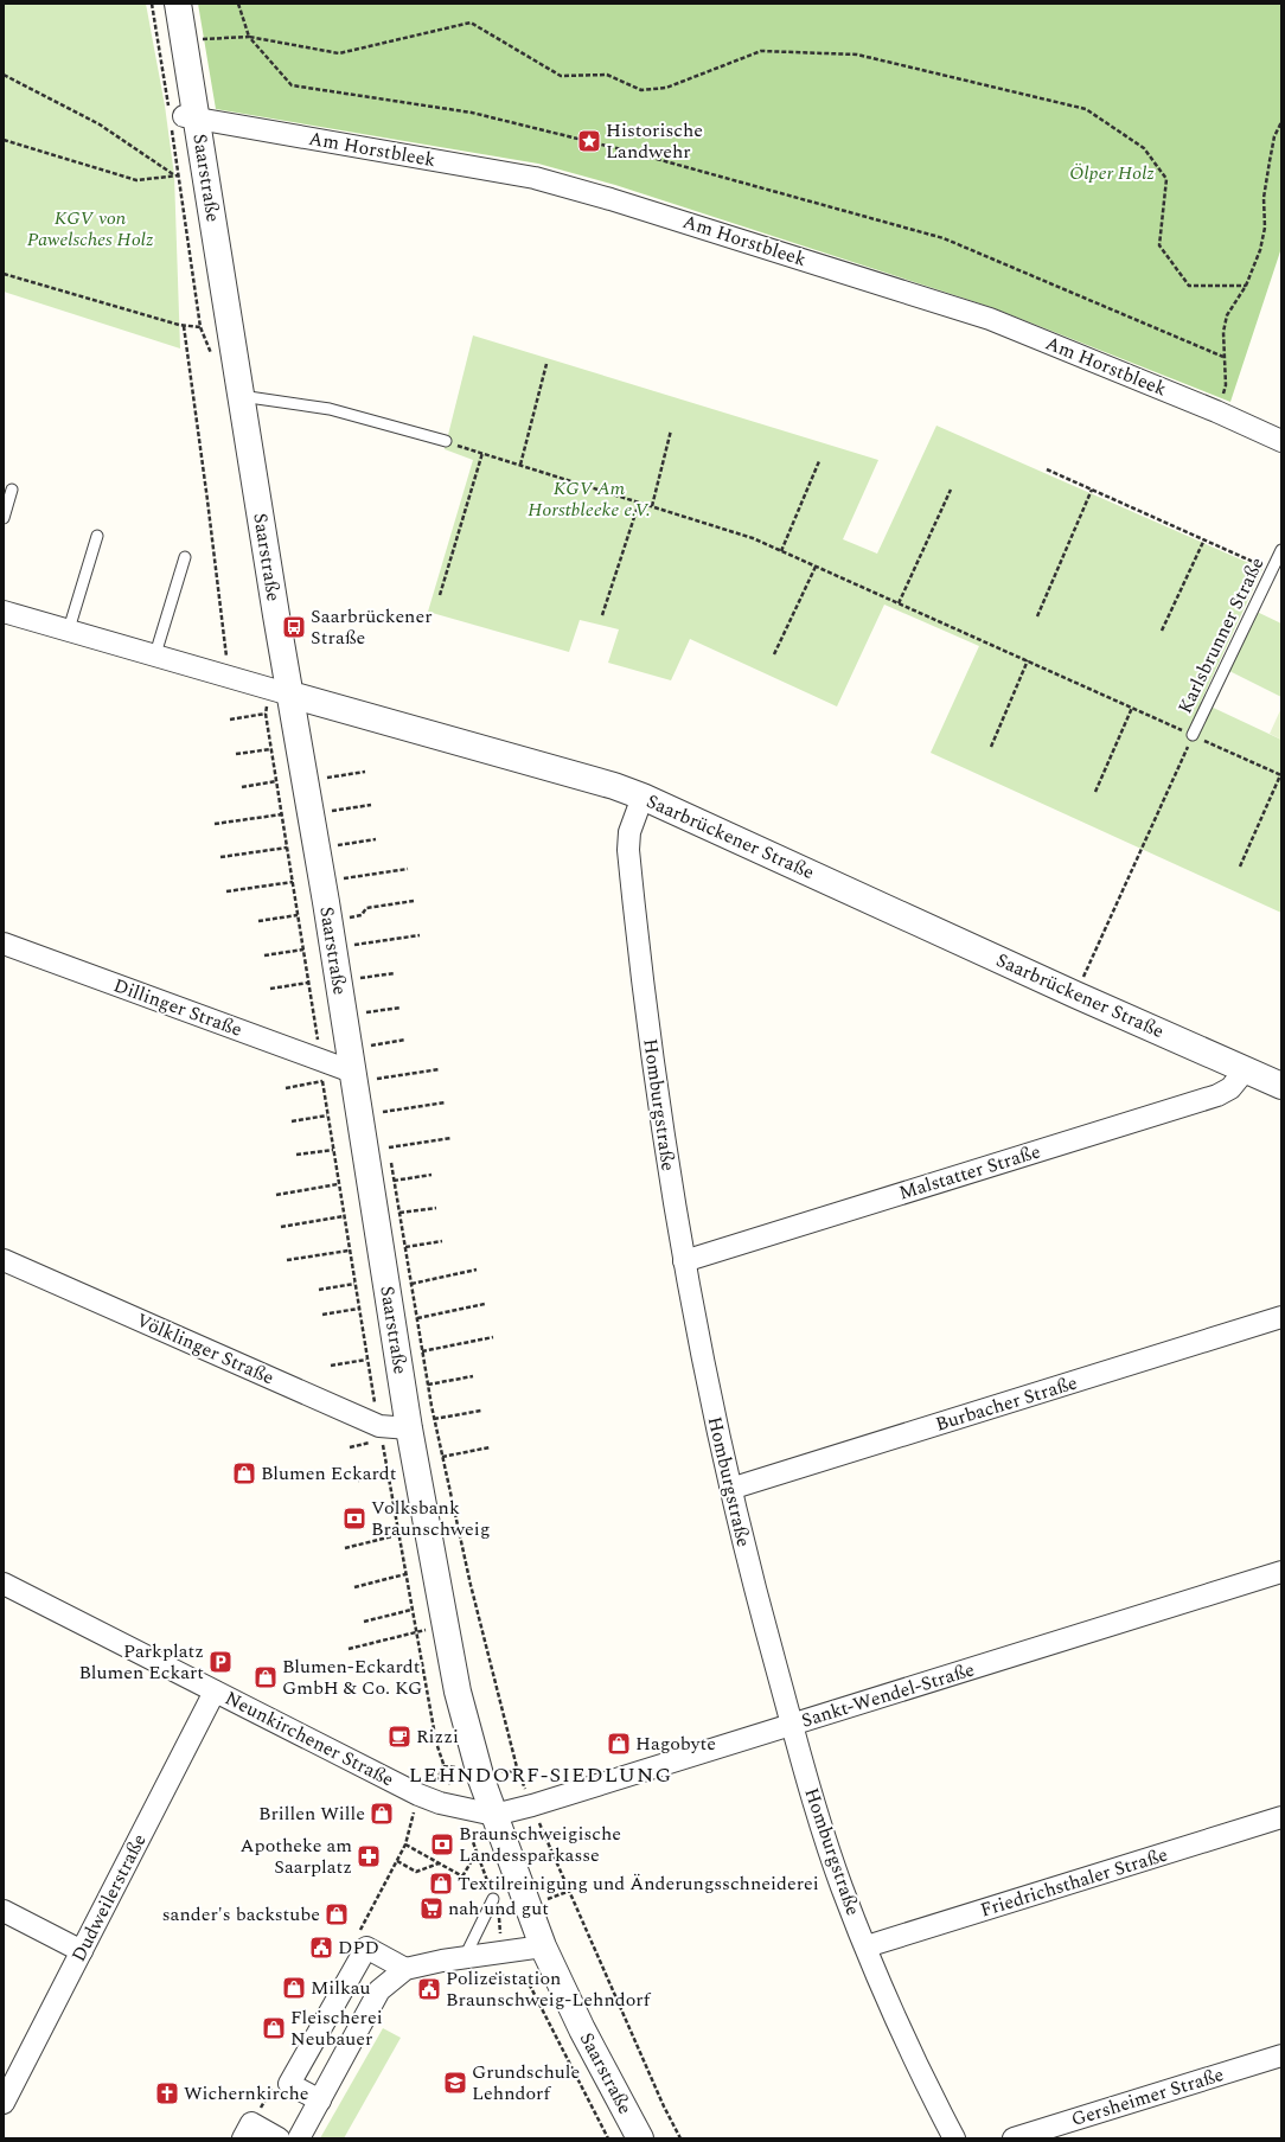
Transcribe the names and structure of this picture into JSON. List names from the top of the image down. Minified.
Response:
{"streets":{"street":["Am Horstbleek","Saarstraße","Saarbrückener Straße","Dillinger Straße","Homburgstraße","Malstatter Straße","Völklinger Straße","Burbacher Straße","Sankt-Wendel-Straße","Neunkirchener Straße","Friedrichsthaler Straße","Dudweilerstraße","Gersheimer Straße"],"lane":["Karlsbrunner Straße"]},"crossings":[["Am Horstbleek","Saarstraße"],["Saarstraße","Saarbrückener Straße"],["Saarstraße","Dillinger Straße"],["Saarstraße","Völklinger Straße"],["Saarstraße","Sankt-Wendel-Straße"],["Saarstraße","Neunkirchener Straße"],["Saarbrückener Straße","Homburgstraße"],["Saarbrückener Straße","Malstatter Straße"],["Homburgstraße","Malstatter Straße"],["Homburgstraße","Burbacher Straße"],["Homburgstraße","Sankt-Wendel-Straße"],["Homburgstraße","Friedrichsthaler Straße"],["Sankt-Wendel-Straße","Neunkirchener Straße"],["Neunkirchener Straße","Dudweilerstraße"]],"districts":["LEHNDORF-SIEDLUNG"],"parks":["Ölper Holz","KGV von Pawelsches Holz","KGV Am Horstbleeke e.V."],"places":{"place":["Historische Landwehr"],"bus stop":["Saarbrückener Straße"],"shop":["Blumen Eckardt","Blumen-Eckardt GmbH & Co. KG","Hagobyte","Brillen Wille","Textilreinigung und Änderungsschneiderei","sander's backstube","Milkau","Fleischerei Neubauer"],"bank":["Volksbank Braunschweig","Braunschweigische Landessparkasse"],"parking":["Parkplatz Blumen Eckart"],"cafe":["Rizzi"],"pharmacy":["Apotheke am Saarplatz"],"supermarket":["nah und gut"],"public building":["DPD","Polizeistation Braunschweig-Lehndorf"],"school or university":["Grundschule Lehndorf"],"church":["Wichernkirche"]}}
